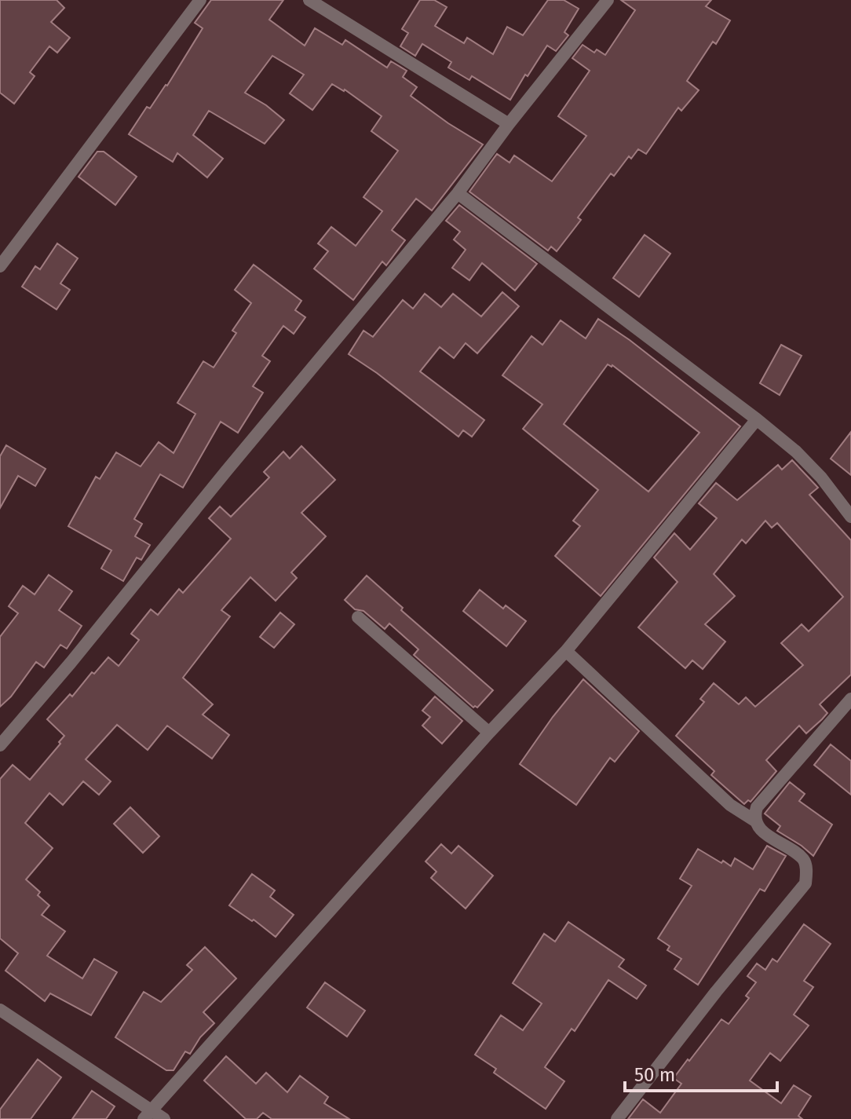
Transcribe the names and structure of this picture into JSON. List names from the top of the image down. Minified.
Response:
{"scale_bar":"50 m"}
